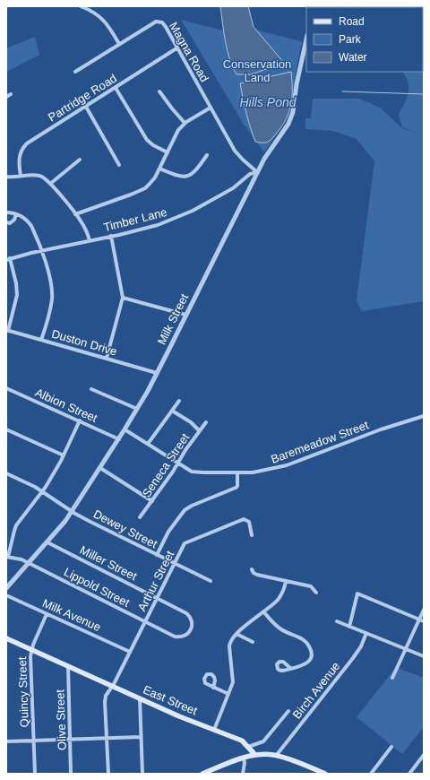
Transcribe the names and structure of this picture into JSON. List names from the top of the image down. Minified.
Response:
{"streets":{"main road":["East Street"],"street":["Magna Road","Partridge Road","Timber Lane","Milk Street","Duston Drive","Albion Street","Baremeadow Street","Seneca Street","Dewey Street","Miller Street","Arthur Street","Lippold Street","Milk Avenue","Birch Avenue","Quincy Street","Olive Street"]},"crossings":[["Magna Road","Partridge Road"],["Magna Road","Timber Lane"],["Magna Road","Milk Street"],["Timber Lane","Milk Street"],["Milk Street","Duston Drive"],["Milk Street","Albion Street"],["Milk Street","Baremeadow Street"],["Milk Street","Dewey Street"],["Milk Street","Miller Street"],["Milk Street","Lippold Street"],["Baremeadow Street","Seneca Street"],["Dewey Street","Arthur Street"],["Miller Street","Arthur Street"],["Miller Street","Lippold Street"],["Arthur Street","Lippold Street"],["Arthur Street","Milk Avenue"],["Arthur Street","East Street"],["Milk Avenue","Quincy Street"],["Quincy Street","East Street"],["East Street","Olive Street"]],"water":["Hills Pond"],"parks":["Conservation Land"],"legend":["Road","Park","Water"]}
